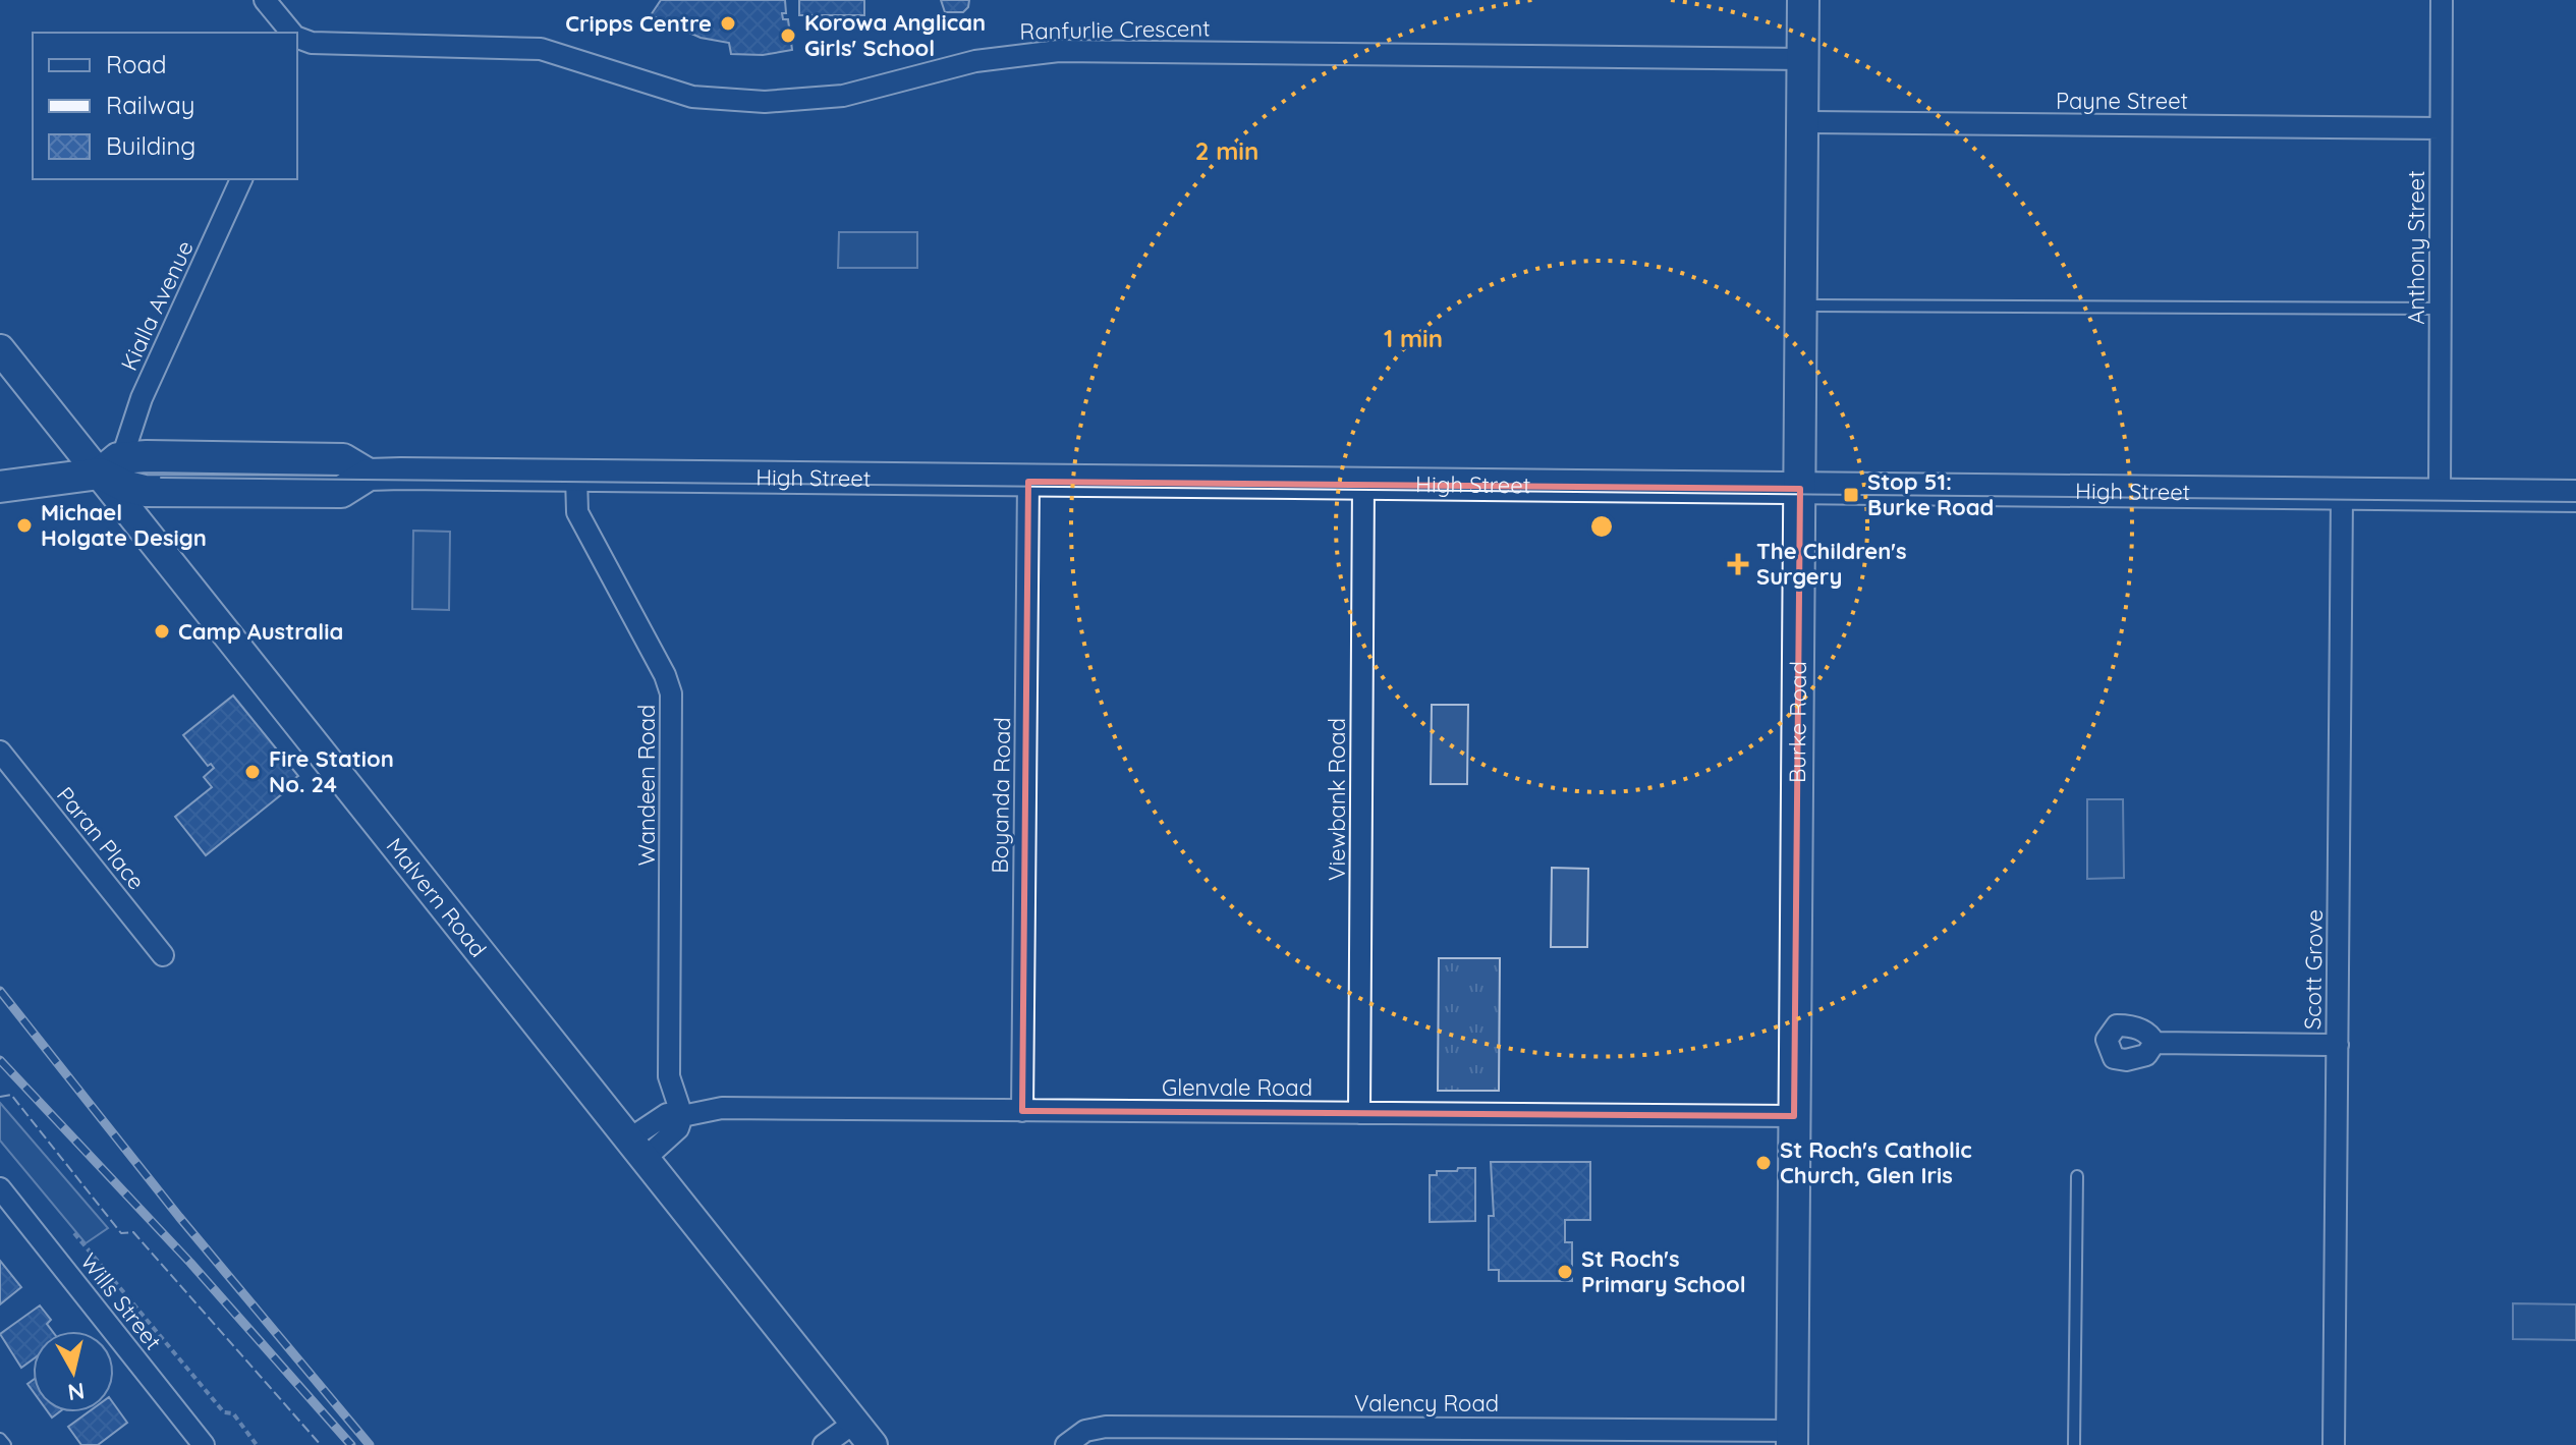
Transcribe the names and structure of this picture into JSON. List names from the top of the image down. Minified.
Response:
{"streets":{"main road":["High Street","Burke Road","Malvern Road"],"street":["Ranfurlie Crescent","Payne Street","Anthony Street","Kialla Avenue","Wandeen Road","Boyanda Road","Viewbank Road","Paran Place","Scott Grove","Glenvale Road","Wills Street","Valency Road"]},"crossings":[["Ranfurlie Crescent","Burke Road"],["Payne Street","Anthony Street"],["Payne Street","Burke Road"],["Anthony Street","High Street"],["Kialla Avenue","High Street"],["Kialla Avenue","Malvern Road"],["High Street","Burke Road"],["High Street","Wandeen Road"],["High Street","Boyanda Road"],["High Street","Viewbank Road"],["High Street","Malvern Road"],["High Street","Scott Grove"],["Burke Road","Glenvale Road"],["Burke Road","Valency Road"],["Wandeen Road","Glenvale Road"],["Boyanda Road","Glenvale Road"],["Viewbank Road","Glenvale Road"]],"places":{"other":["Cripps Centre","Korowa Anglican Girls' School","Michael Holgate Design","Camp Australia","Fire Station No. 24","St Roch's Catholic Church, Glen Iris","St Roch's Primary School"],"transit":["Stop 51: Burke Road"],"health":["The Children's Surgery"]},"legend":["Road","Railway","Building"],"north":"bottom","rings":["2 min","1 min"]}
